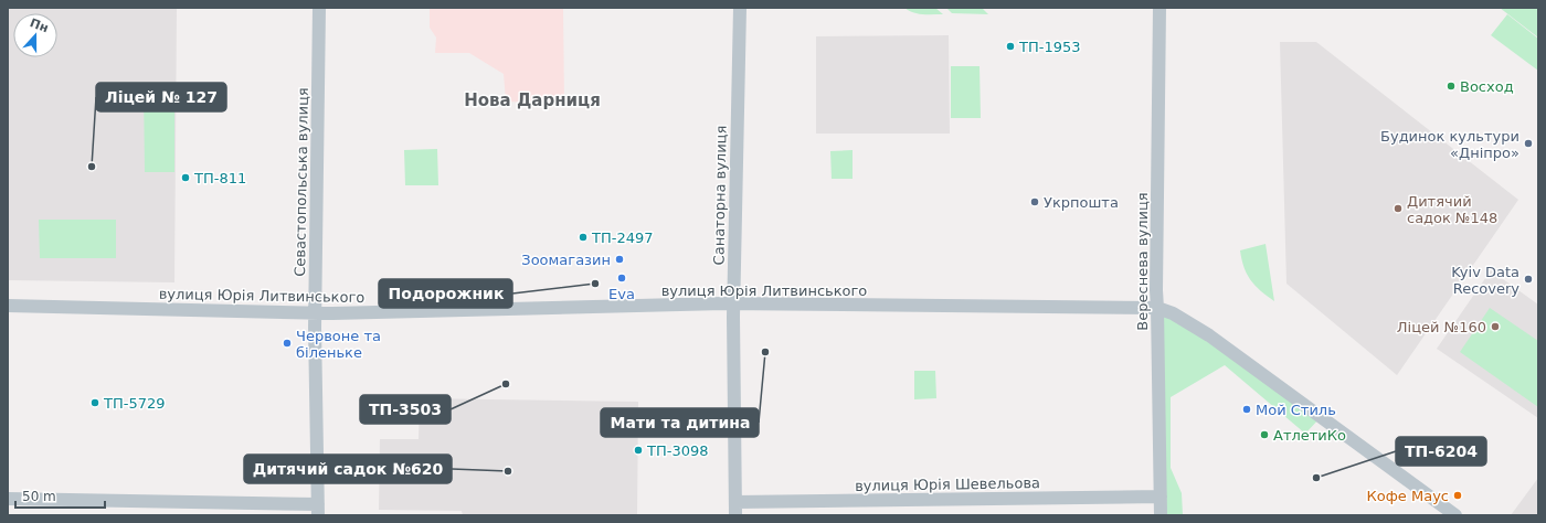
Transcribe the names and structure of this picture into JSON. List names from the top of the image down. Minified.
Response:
{"streets":{"street":["Севастопольська вулиця","Санаторна вулиця","Вереснева вулиця","вулиця Юрія Литвинського","вулиця Юрія Шевельова"]},"crossings":[["Севастопольська вулиця","вулиця Юрія Литвинського"],["Санаторна вулиця","вулиця Юрія Литвинського"],["Санаторна вулиця","вулиця Юрія Шевельова"],["Вереснева вулиця","вулиця Юрія Литвинського"],["Вереснева вулиця","вулиця Юрія Шевельова"]],"districts":["Нова Дарниця"],"places":["ТП-1953","Восход","Будинок культури «Дніпро»","Ліцей № 127","ТП-811","Укрпошта","Дитячий садок №148","ТП-2497","Зоомагазин","Eva","Kyiv Data Recovery","Подорожник","Ліцей №160","Червоне та біленьке","Мати та дитина","ТП-3503","ТП-5729","Мой Стиль","АтлетиКо","ТП-3098","Дитячий садок №620","ТП-6204","Кофе Маус"],"scale_bar":"50 m","north":"top"}
